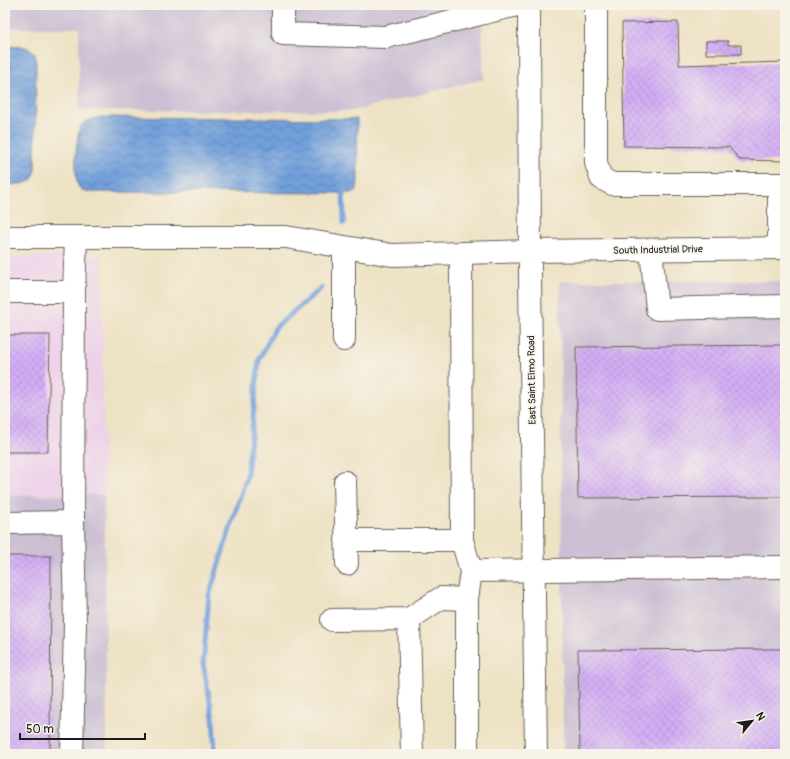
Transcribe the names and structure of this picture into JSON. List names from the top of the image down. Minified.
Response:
{"streets":{"street":["South Industrial Drive","East Saint Elmo Road"]},"crossings":[["South Industrial Drive","East Saint Elmo Road"]],"scale_bar":"50 m","north":"top right"}
